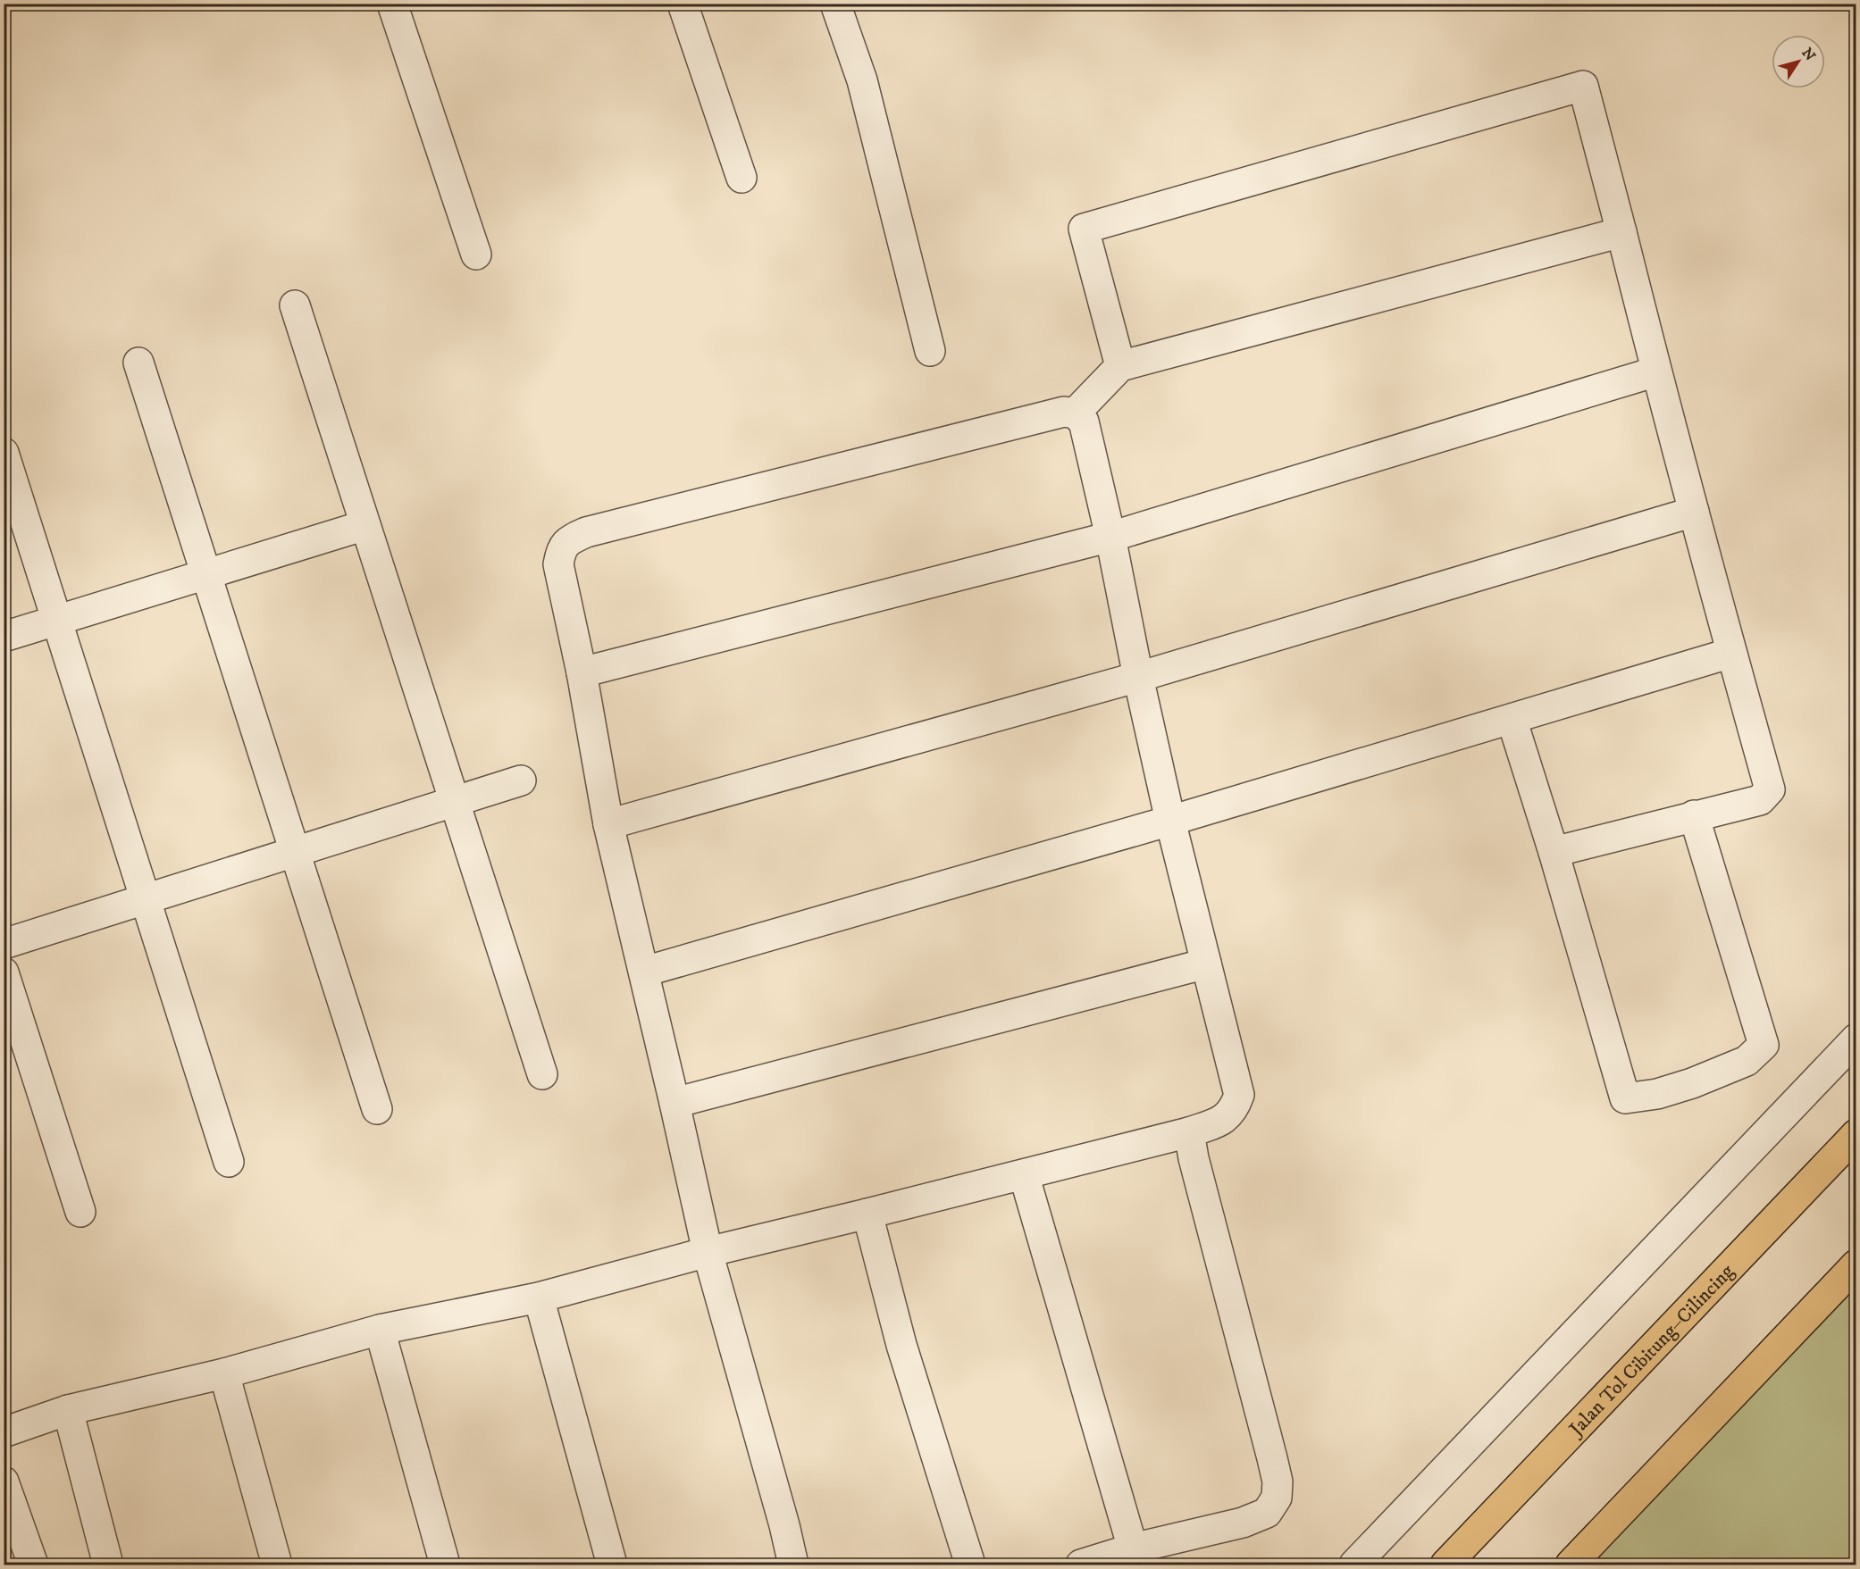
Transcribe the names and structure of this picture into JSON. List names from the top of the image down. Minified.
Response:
{"streets":{"highway":["Jalan Tol Cibitung–Cilincing"]},"north":"top right"}
